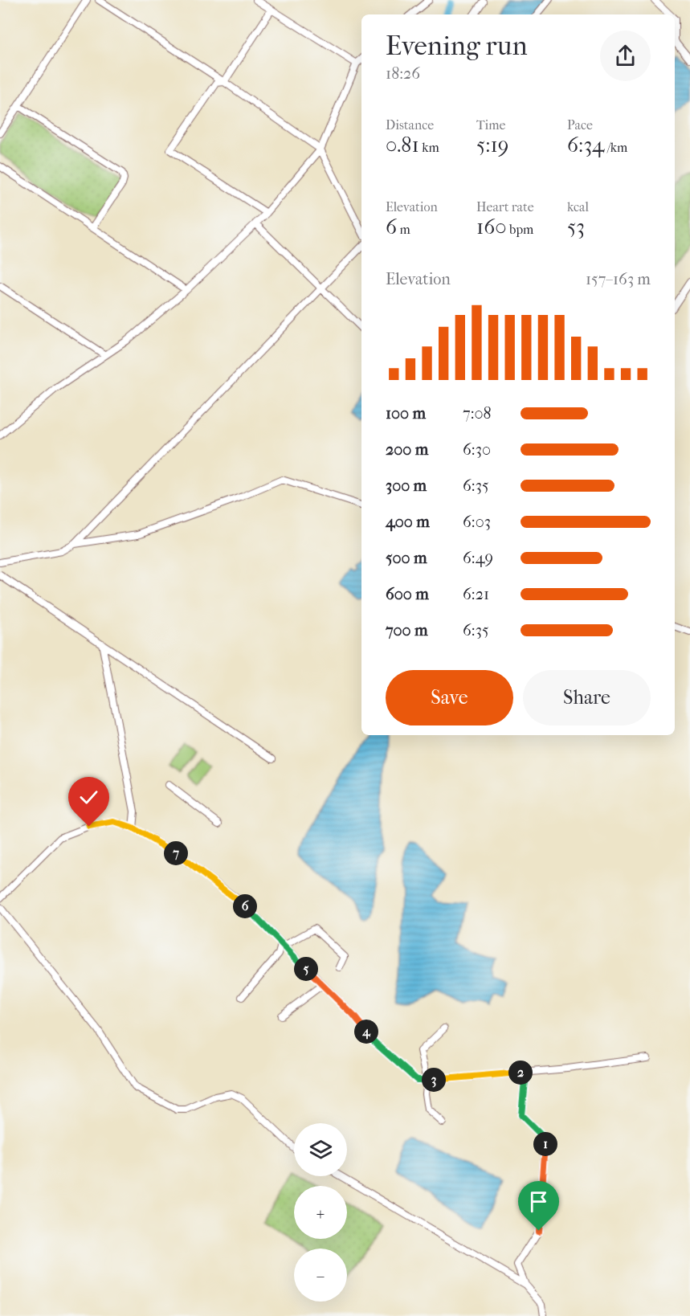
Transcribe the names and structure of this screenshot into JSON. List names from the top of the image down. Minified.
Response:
{"page":{"heading":["Evening run","18:26"],"stats":[["Distance","0.81 km"],["Time","5:19"],["Pace","6:34 /km"],["Elevation","6 m"],["Heart rate","160 bpm"],["kcal","53"]],"chart":["Elevation","157–163 m"],"list":[{"name":"100 m","note":"7:08"},{"name":"200 m","note":"6:30"},{"name":"300 m","note":"6:35"},{"name":"400 m","note":"6:03"},{"name":"500 m","note":"6:49"},{"name":"600 m","note":"6:21"},{"name":"700 m","note":"6:35"}],"buttons":["Save","Share"],"pins":["7","6","5","4","2","3","1"],"map_buttons":["+","−"]}}
